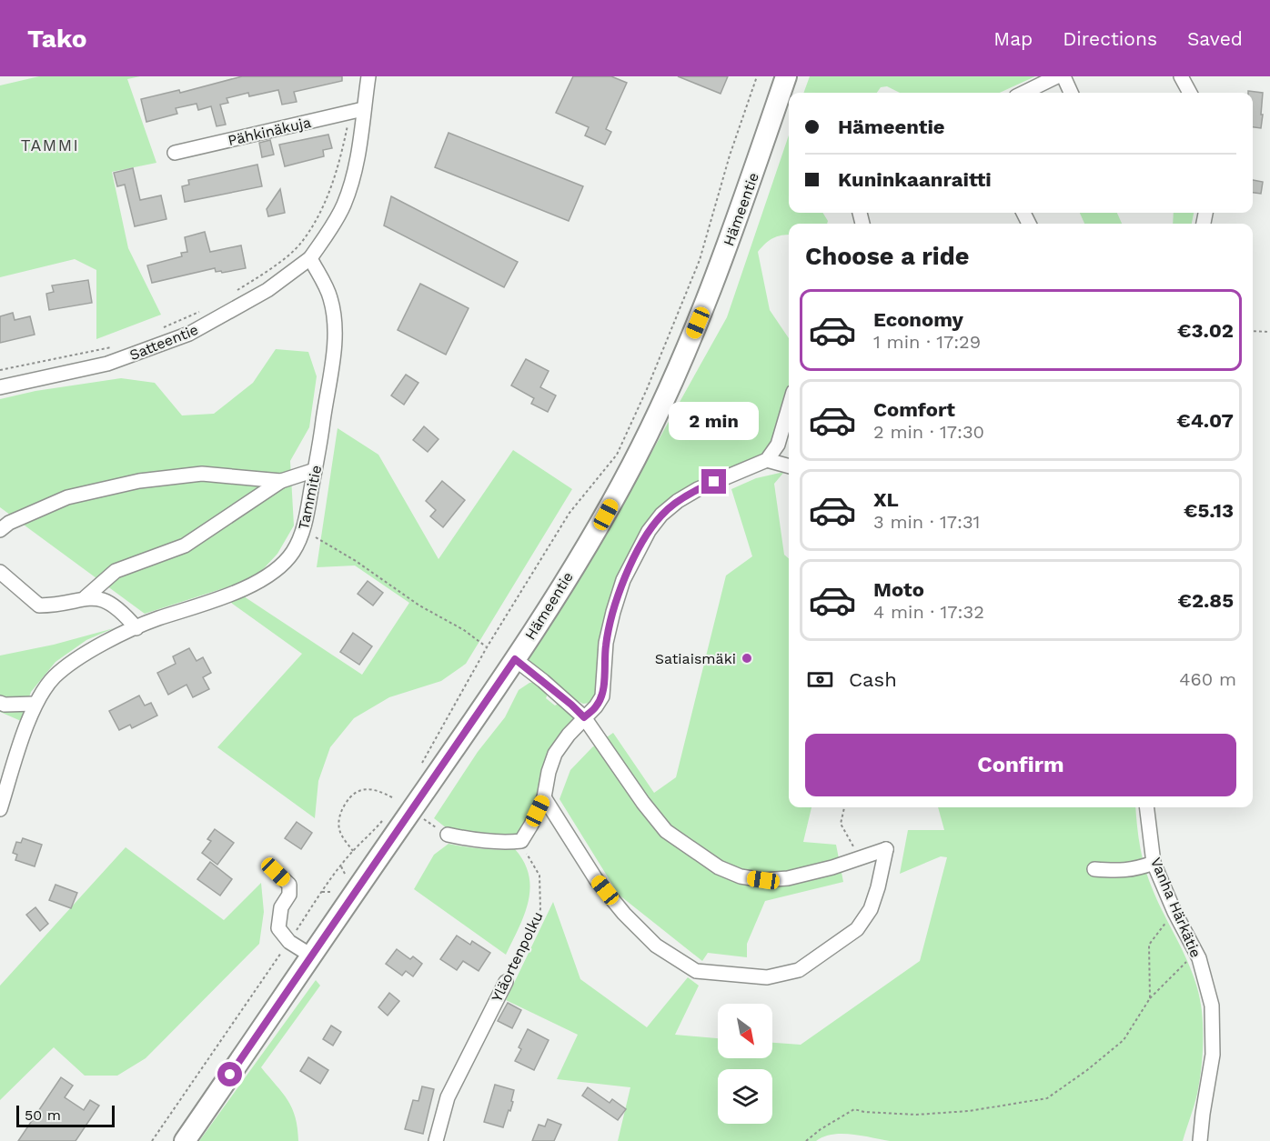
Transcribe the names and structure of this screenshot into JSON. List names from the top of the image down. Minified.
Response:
{"streets":{"highway":["Hämeentie"],"street":["Pähkinäkuja","Satteentie","Tammitie","Vanha Härkätie","Yläortenpolku"]},"crossings":[["Satteentie","Tammitie"]],"districts":["TAMMI"],"places":["Satiaismäki"],"scale_bar":"50 m","north":"bottom right","page":{"header":"Tako","nav":["Map","Directions","Saved"],"banner":["Hämeentie","Kuninkaanraitti"],"heading":"Choose a ride","list":[{"name":"Economy","note":"1 min · 17:29","value":"€3.02"},{"name":"Comfort","note":"2 min · 17:30","value":"€4.07"},{"name":"XL","note":"3 min · 17:31","value":"€5.13"},{"name":"Moto","note":"4 min · 17:32","value":"€2.85"}],"bubble":"2 min","pay":["Cash","460 m"],"buttons":"Confirm","scale":"50 m"}}
